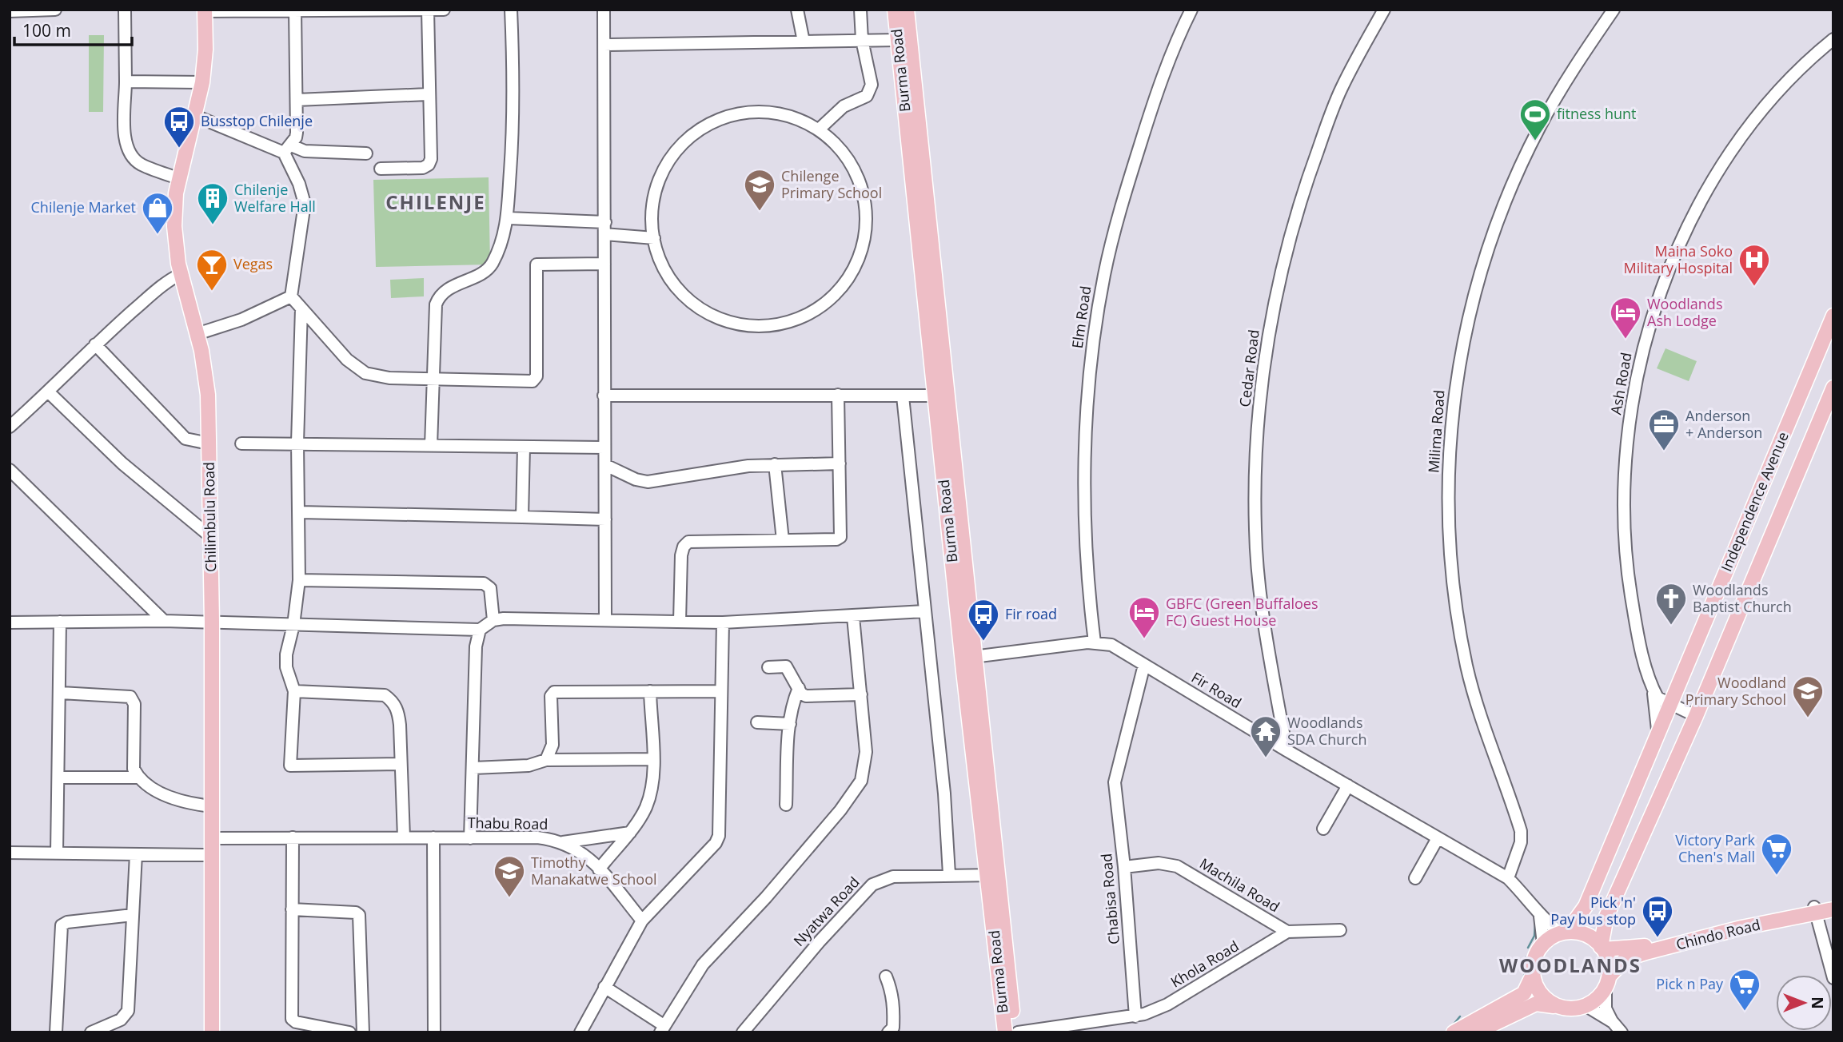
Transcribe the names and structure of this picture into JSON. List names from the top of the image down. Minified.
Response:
{"streets":{"main road":["Burma Road","Independence Avenue","Chilimbulu Road","Chindo Road"],"street":["Elm Road","Cedar Road","Ash Road","Milima Road","Fir Road","Thabu Road","Machila Road","Chabisa Road","Nyatwa Road","Khola Road"]},"crossings":[["Burma Road","Fir Road"],["Burma Road","Nyatwa Road"],["Elm Road","Fir Road"],["Cedar Road","Fir Road"],["Ash Road","Independence Avenue"],["Milima Road","Fir Road"],["Independence Avenue","Fir Road"],["Independence Avenue","Chindo Road"],["Chilimbulu Road","Thabu Road"],["Fir Road","Chabisa Road"],["Fir Road","Chindo Road"],["Machila Road","Chabisa Road"],["Machila Road","Khola Road"],["Chabisa Road","Khola Road"]],"districts":["CHILENJE","WOODLANDS"],"places":{"sports":["fitness hunt"],"bus stop":["Busstop Chilenje","Fir road","Pick 'n' Pay bus stop"],"school or university":["Chilenge Primary School","Woodland Primary School","Timothy Manakatwe School"],"building":["Chilenje Welfare Hall"],"shop":["Chilenje Market"],"hospital":["Maina Soko Military Hospital"],"bar":["Vegas"],"hotel":["Woodlands Ash Lodge","GBFC (Green Buffaloes FC) Guest House"],"office":["Anderson + Anderson"],"church":["Woodlands Baptist Church"],"temple":["Woodlands SDA Church"],"supermarket":["Victory Park Chen's Mall","Pick n Pay"]},"scale_bar":"100 m","north":"right"}
